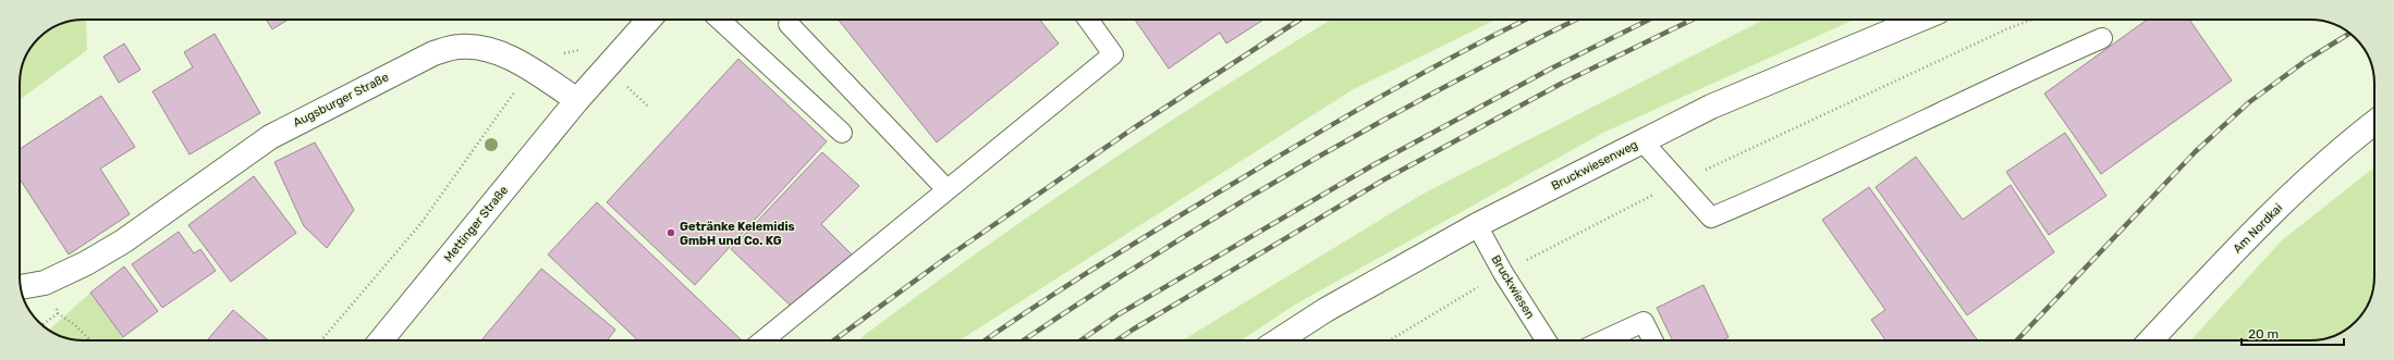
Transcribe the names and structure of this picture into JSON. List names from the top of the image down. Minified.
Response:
{"streets":{"street":["Augsburger Straße","Bruckwiesenweg","Mettinger Straße","Am Nordkai"],"lane":["Bruckwiesen"]},"crossings":[["Augsburger Straße","Mettinger Straße"],["Bruckwiesenweg","Bruckwiesen"]],"places":["Getränke Kelemidis GmbH und Co. KG"],"scale_bar":"20 m"}
